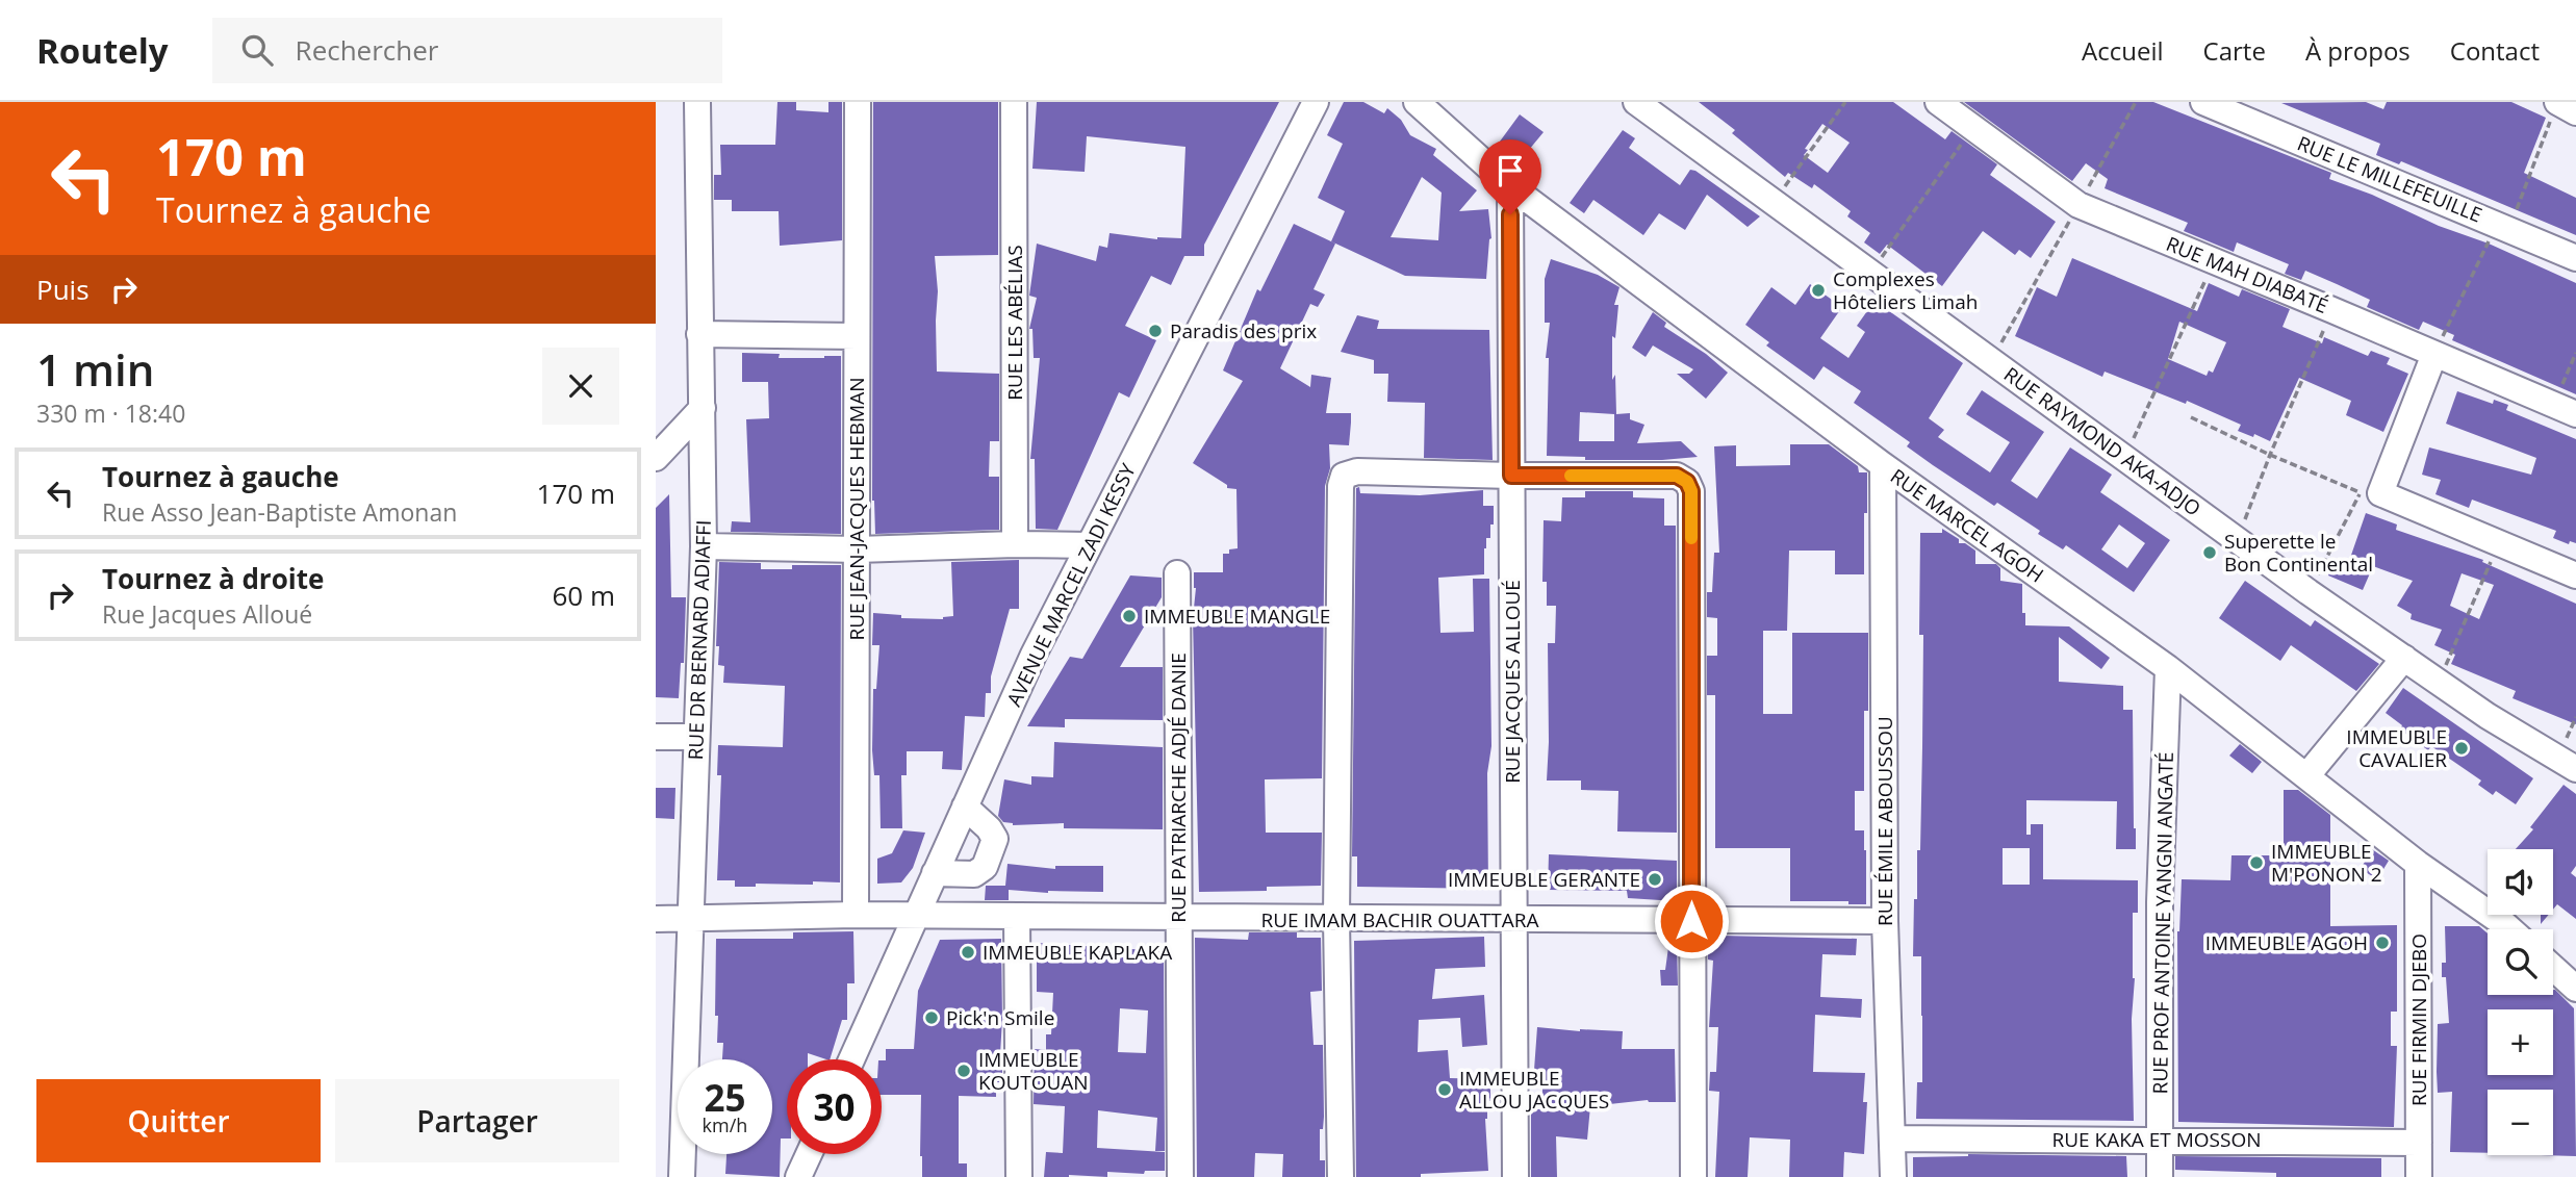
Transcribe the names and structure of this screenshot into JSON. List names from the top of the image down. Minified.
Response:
{"streets":{"street":["RUE LE MILLEFEUILLE","RUE MAH DIABATÉ","RUE LES ABÉLIAS","RUE RAYMOND AKA-ADJO","RUE JEAN-JACQUES HEBMAN","RUE MARCEL AGOH","AVENUE MARCEL ZADI KESSY","RUE DR BERNARD ADIAFFI","RUE JACQUES ALLOUÉ","RUE PATRIARCHE ADJÉ DANIE","RUE ÉMILE ABOUSSOU","RUE IMAM BACHIR OUATTARA","RUE PROF ANTOINE YANGNI ANGATÉ","RUE FIRMIN DJEBO","RUE KAKA ET MOSSON"]},"crossings":[["RUE JEAN-JACQUES HEBMAN","RUE IMAM BACHIR OUATTARA"],["RUE MARCEL AGOH","RUE JACQUES ALLOUÉ"],["RUE MARCEL AGOH","RUE ÉMILE ABOUSSOU"],["RUE MARCEL AGOH","RUE PROF ANTOINE YANGNI ANGATÉ"],["RUE MARCEL AGOH","RUE FIRMIN DJEBO"],["AVENUE MARCEL ZADI KESSY","RUE IMAM BACHIR OUATTARA"],["RUE DR BERNARD ADIAFFI","RUE IMAM BACHIR OUATTARA"],["RUE JACQUES ALLOUÉ","RUE IMAM BACHIR OUATTARA"],["RUE PATRIARCHE ADJÉ DANIE","RUE IMAM BACHIR OUATTARA"],["RUE ÉMILE ABOUSSOU","RUE IMAM BACHIR OUATTARA"],["RUE ÉMILE ABOUSSOU","RUE KAKA ET MOSSON"],["RUE PROF ANTOINE YANGNI ANGATÉ","RUE KAKA ET MOSSON"],["RUE FIRMIN DJEBO","RUE KAKA ET MOSSON"]],"places":["Complexes Hôteliers Limah","Paradis des prix","Superette le Bon Continental","IMMEUBLE MANGLE","IMMEUBLE CAVALIER","IMMEUBLE M'PONON 2","IMMEUBLE GERANTE","IMMEUBLE AGOH","IMMEUBLE KAPLAKA","Pick'n Smile","IMMEUBLE KOUTOUAN","IMMEUBLE ALLOU JACQUES"],"page":{"header":"Routely","search":"Rechercher","nav":["Accueil","Carte","À propos","Contact"],"turn":["170 m","Tournez à gauche"],"then":"Puis","heading":["1 min","330 m · 18:40"],"list":[{"name":"Tournez à gauche","note":"Rue Asso Jean-Baptiste Amonan","value":"170 m"},{"name":"Tournez à droite","note":"Rue Jacques Alloué","value":"60 m"}],"map_buttons":["+","−"],"speed":"25 km/h","limit":"30","buttons":["Quitter","Partager"]}}
